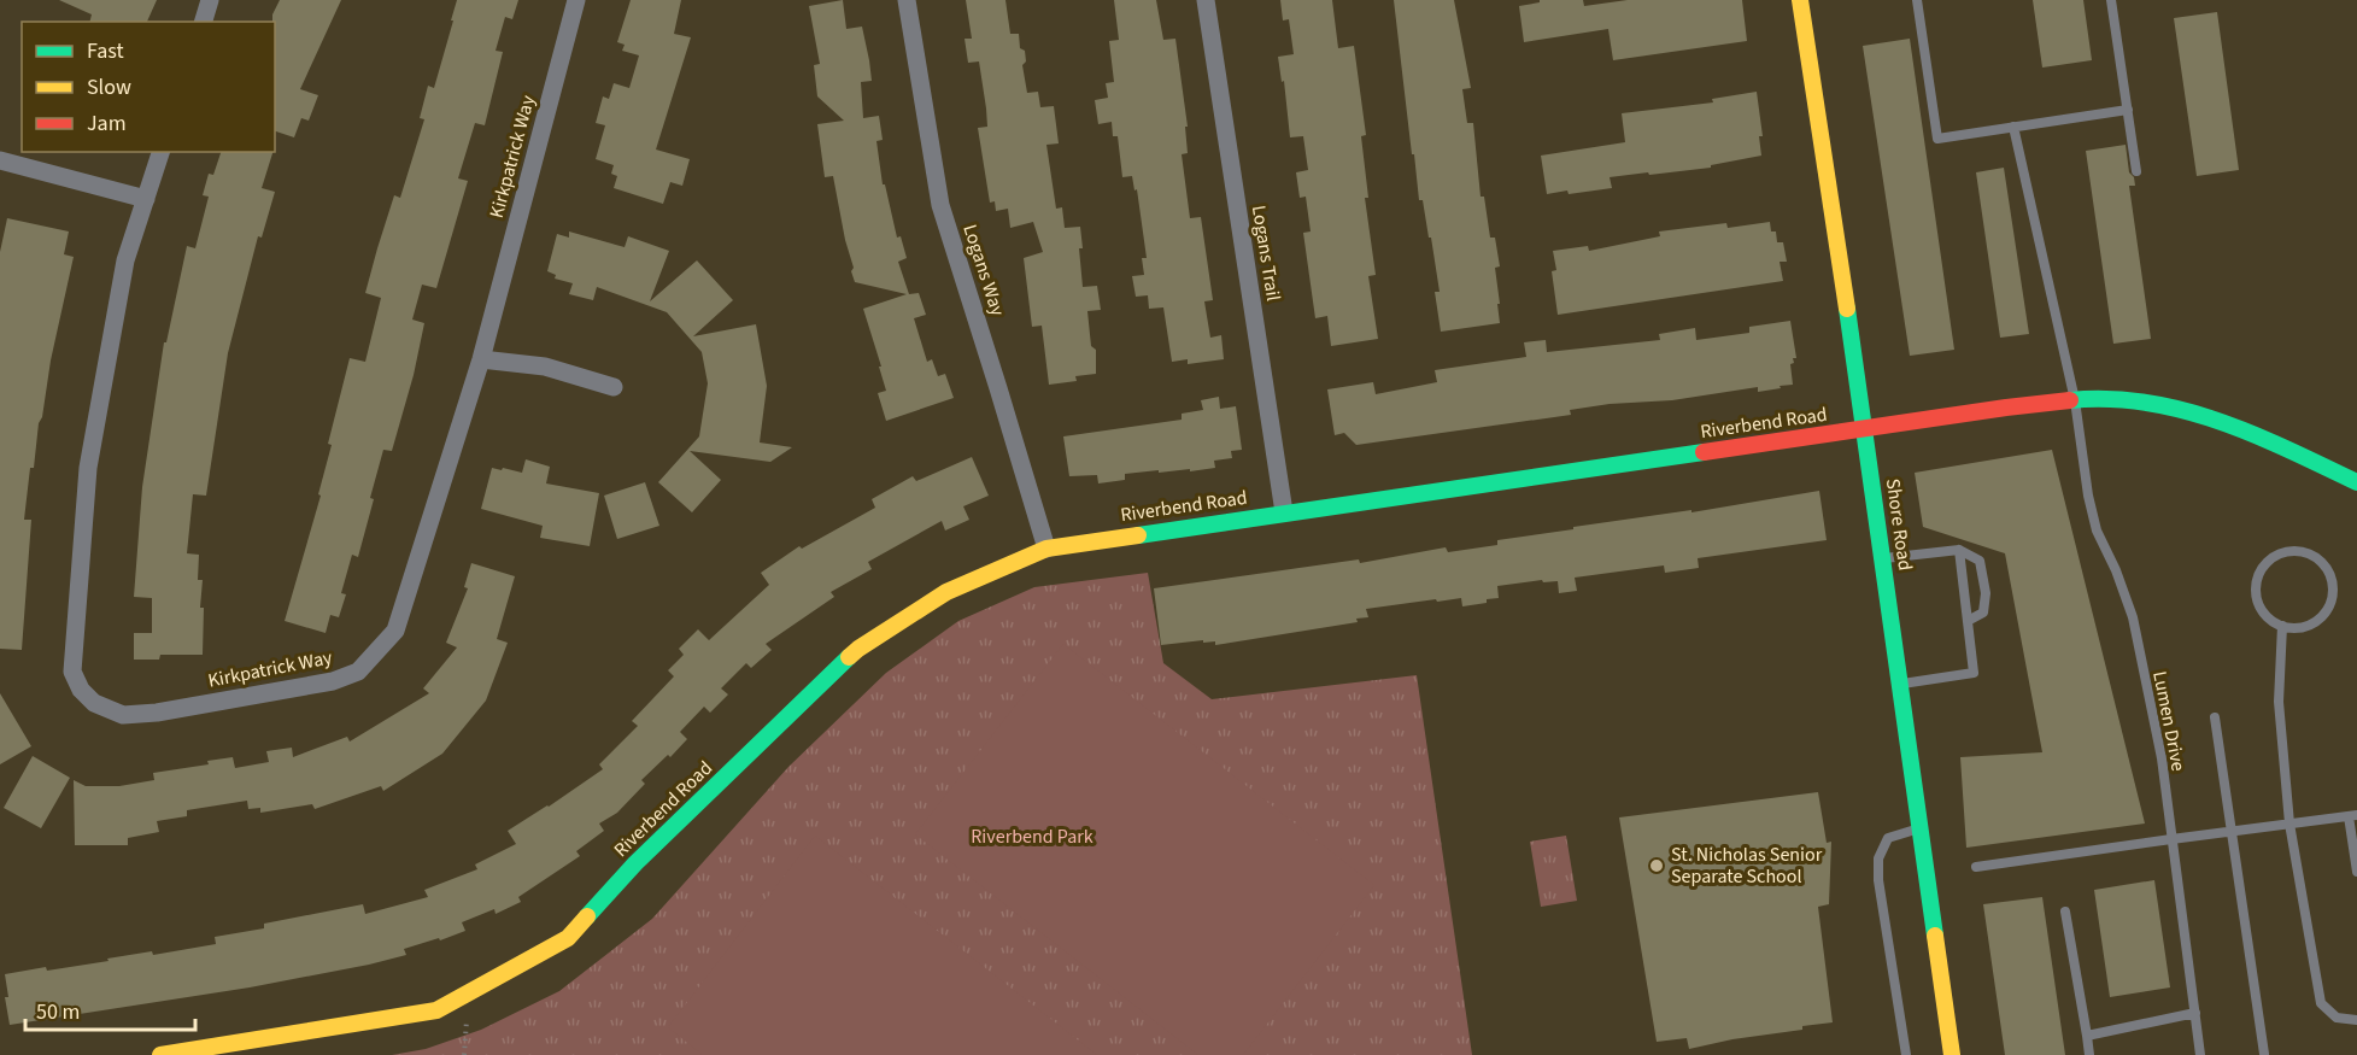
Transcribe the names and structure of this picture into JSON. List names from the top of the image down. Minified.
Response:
{"streets":{"street":["Kirkpatrick Way","Logans Trail","Logans Way","Riverbend Road","Shore Road"],"lane":["Lumen Drive"]},"crossings":[["Logans Trail","Riverbend Road"],["Logans Way","Riverbend Road"],["Riverbend Road","Shore Road"],["Riverbend Road","Lumen Drive"]],"parks":["Riverbend Park"],"places":["St. Nicholas Senior Separate School"],"legend":["Fast","Slow","Jam"],"scale_bar":"50 m"}
